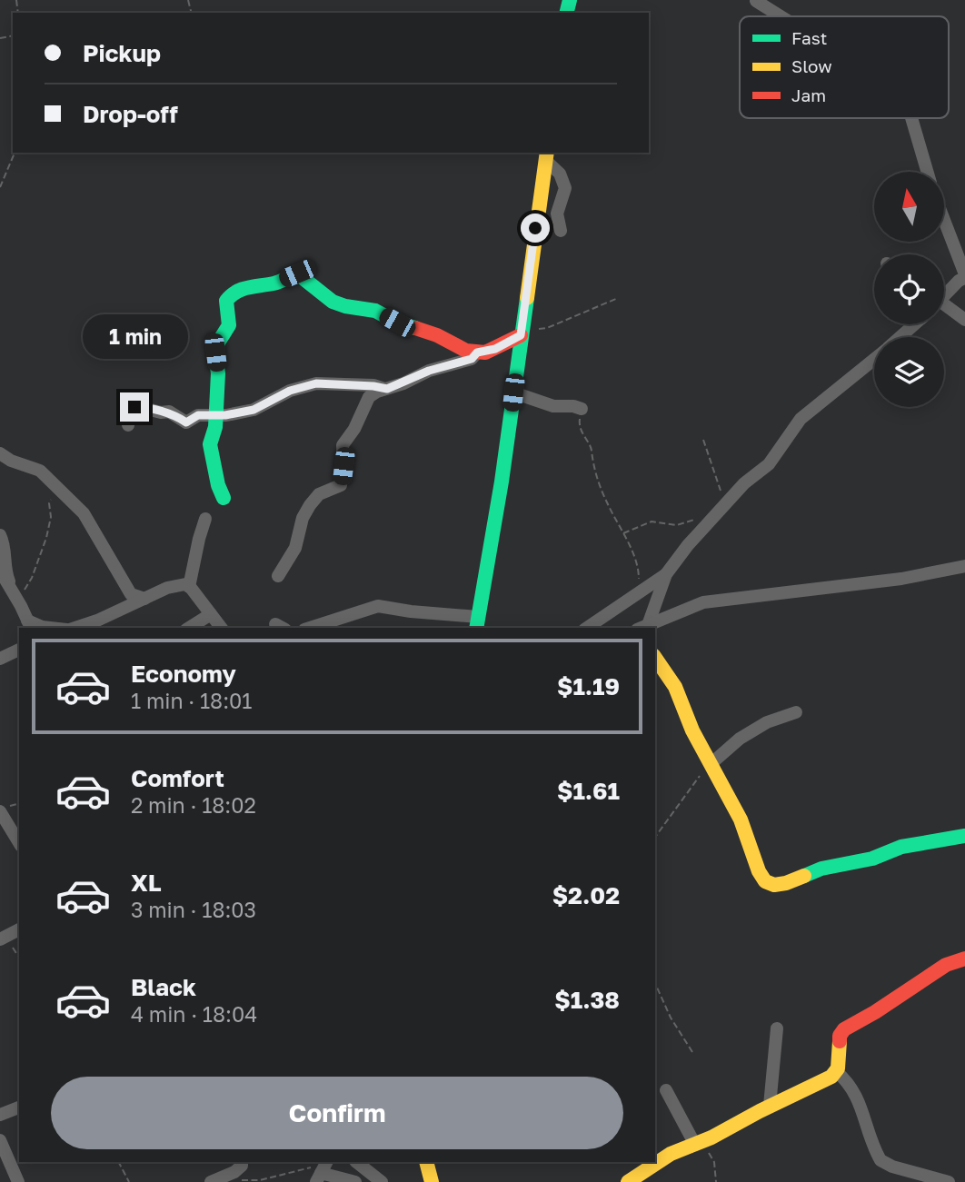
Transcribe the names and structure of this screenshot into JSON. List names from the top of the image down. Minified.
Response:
{"legend":["Fast","Slow","Jam"],"north":"top","page":{"banner":["Pickup","Drop-off"],"bubble":"1 min","list":[{"name":"Economy","note":"1 min · 18:01","value":"$1.19"},{"name":"Comfort","note":"2 min · 18:02","value":"$1.61"},{"name":"XL","note":"3 min · 18:03","value":"$2.02"},{"name":"Black","note":"4 min · 18:04","value":"$1.38"}],"buttons":"Confirm"}}
